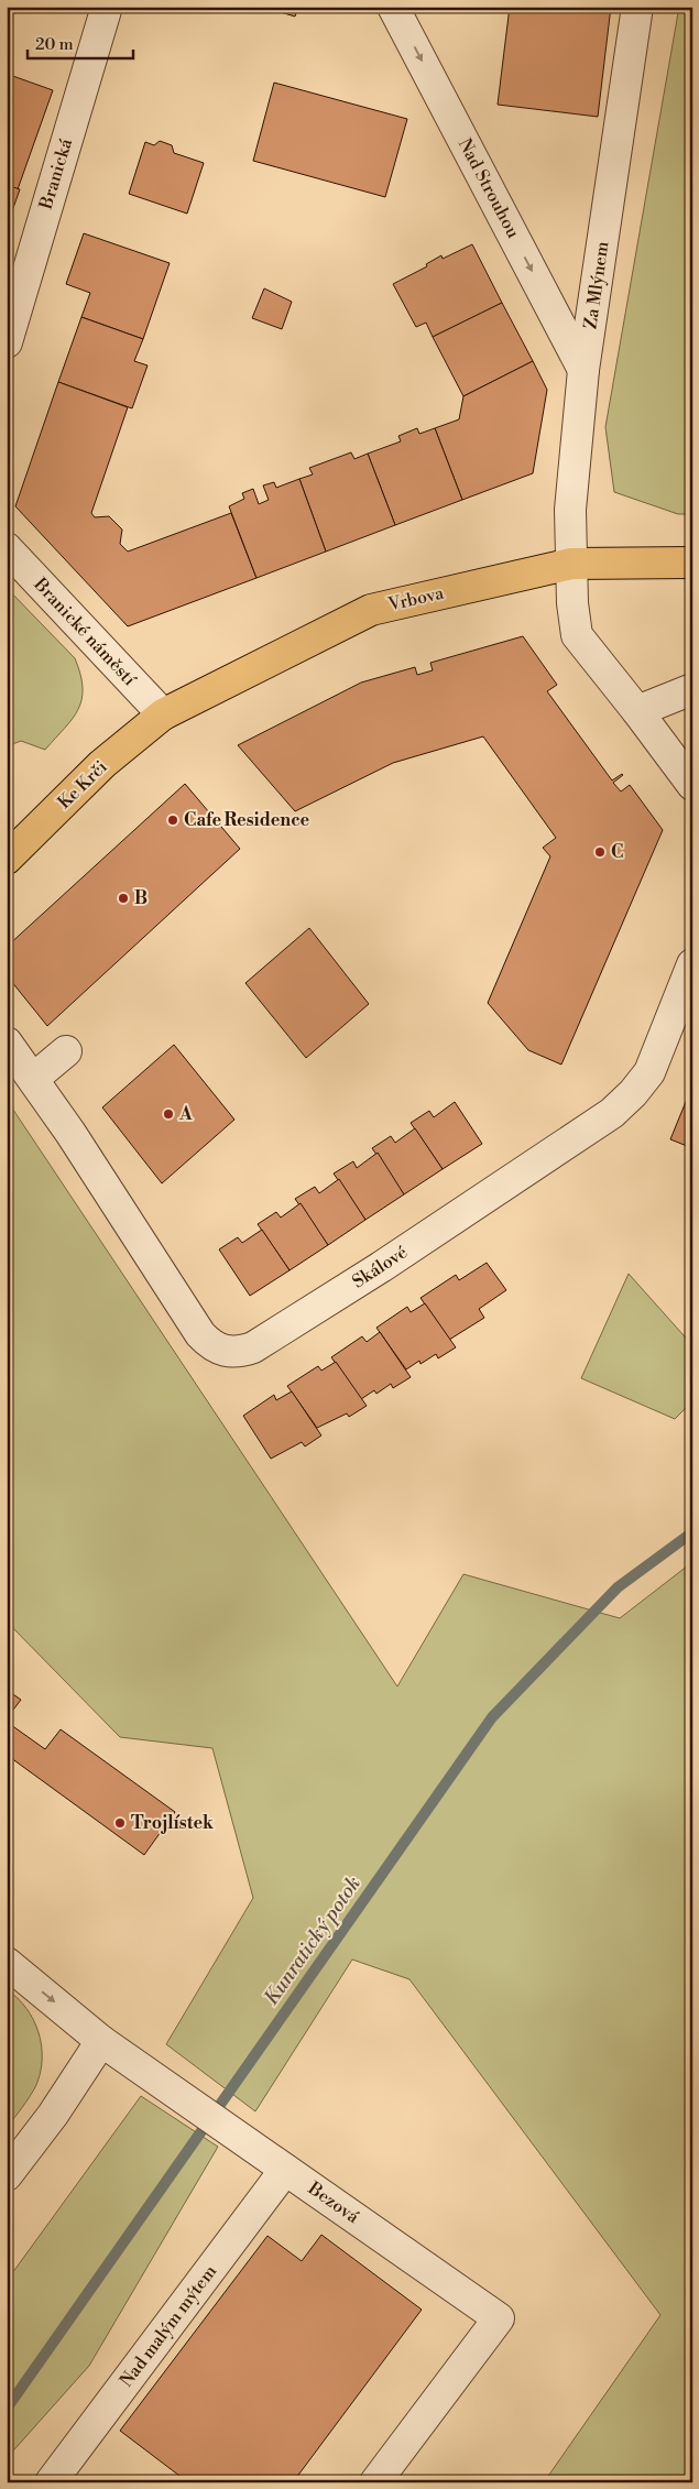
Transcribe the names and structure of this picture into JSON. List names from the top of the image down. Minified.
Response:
{"streets":{"main road":["Vrbova","Ke Krči"],"street":["Branická","Nad Strouhou","Za Mlýnem","Branické náměstí","Skálové","Bezová","Nad malým mýtem"]},"crossings":[["Nad Strouhou","Za Mlýnem"],["Za Mlýnem","Vrbova"],["Vrbova","Branické náměstí"],["Vrbova","Ke Krči"],["Branické náměstí","Ke Krči"],["Bezová","Nad malým mýtem"]],"one_way":["Nad Strouhou"],"water":["Kunratický potok"],"places":["Cafe Residence","C","B","A","Trojlístek"],"scale_bar":"20 m"}
